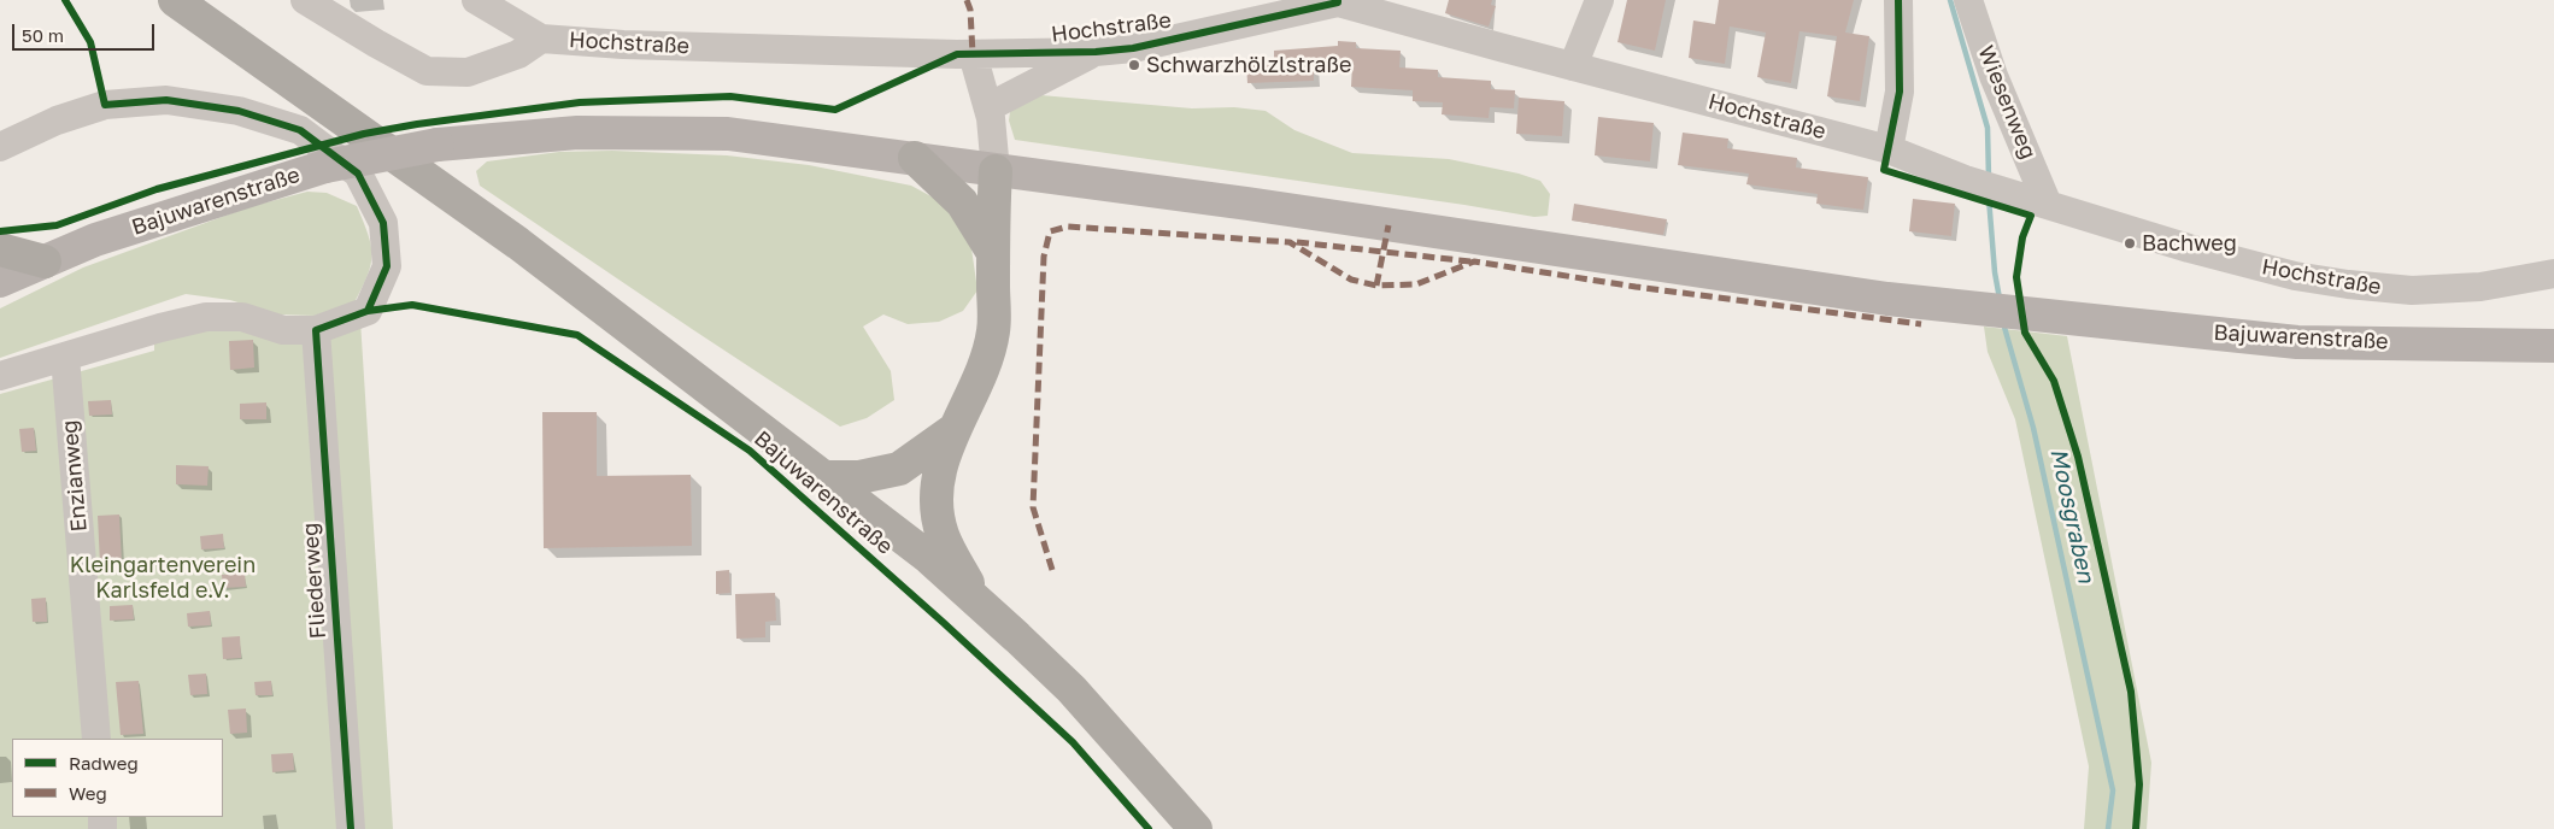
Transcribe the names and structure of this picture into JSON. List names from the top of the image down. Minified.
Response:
{"streets":{"main road":["Bajuwarenstraße"],"street":["Hochstraße","Wiesenweg","Enzianweg","Fliederweg"]},"crossings":[["Hochstraße","Wiesenweg"]],"water":["Moosgraben"],"parks":["Kleingartenverein Karlsfeld e.V."],"places":["Schwarzhölzlstraße","Bachweg"],"legend":["Radweg","Weg"],"scale_bar":"50 m"}
